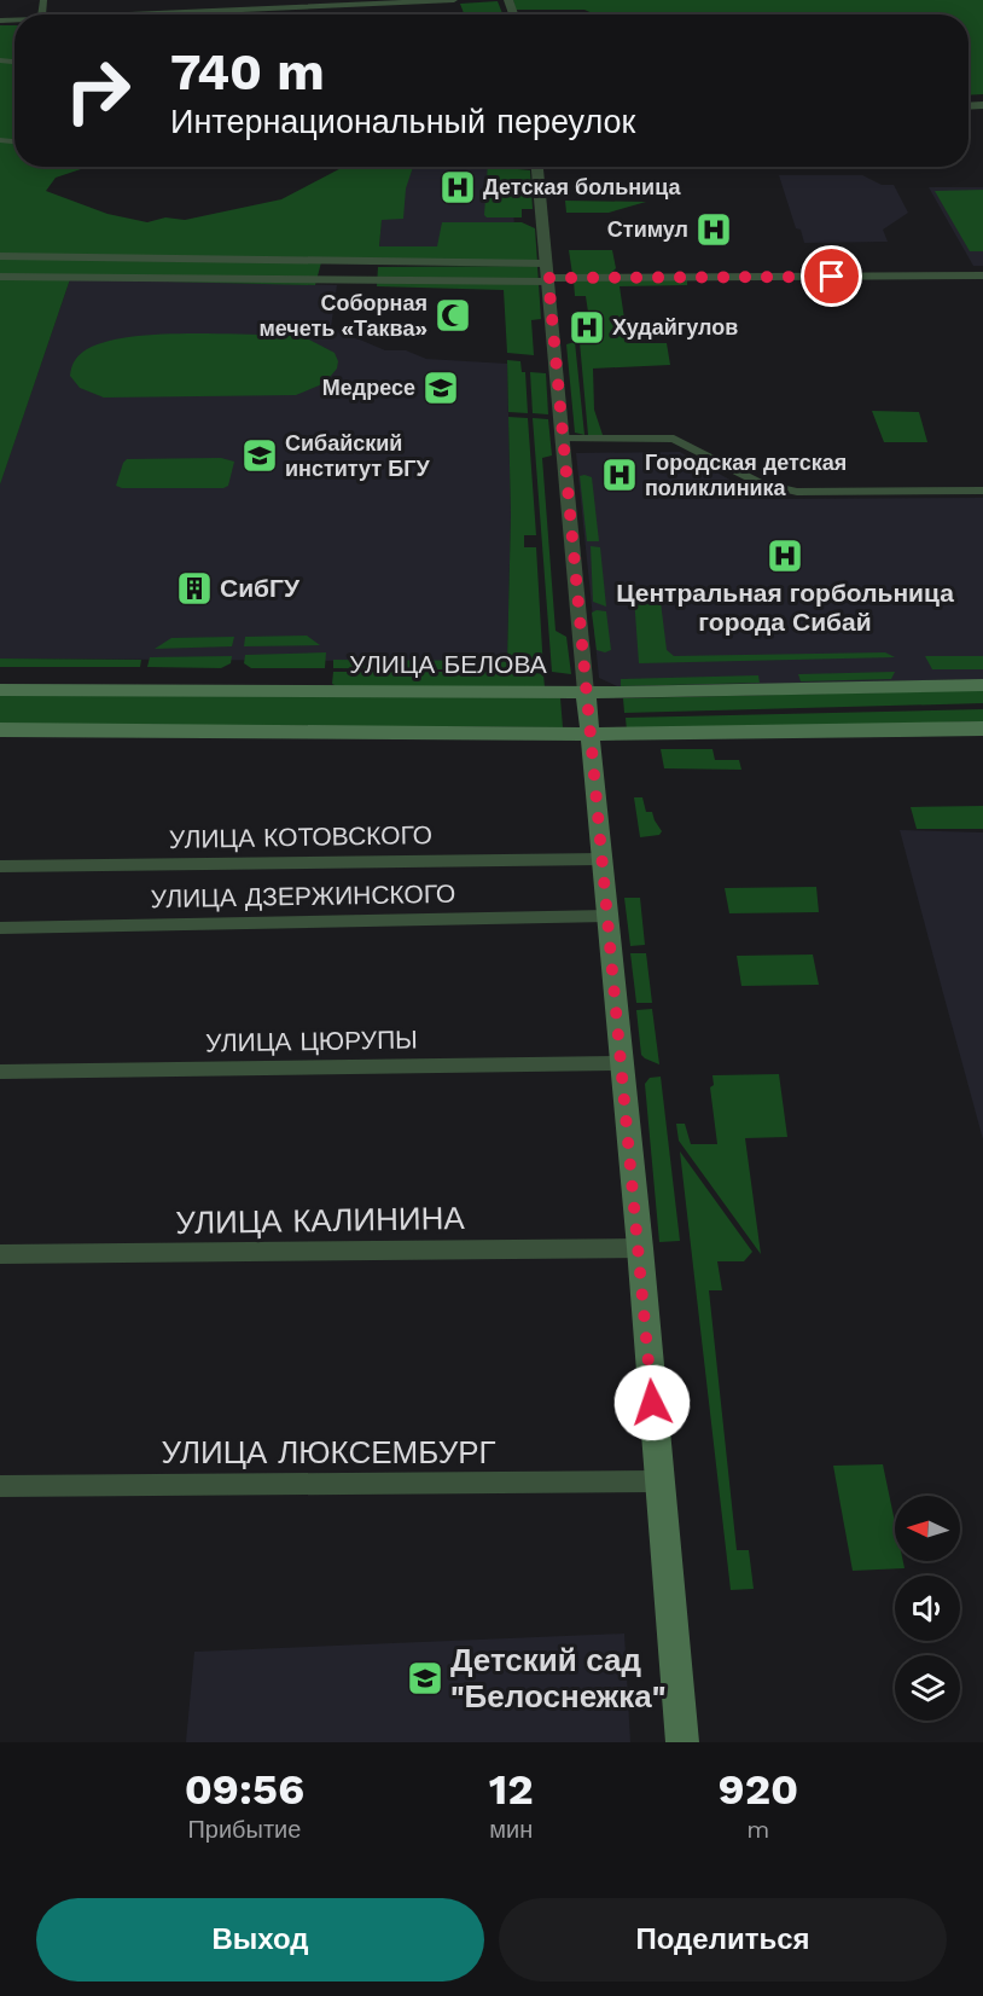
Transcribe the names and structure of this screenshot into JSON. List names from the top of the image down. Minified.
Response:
{"streets":{"main road":["УЛИЦА БЕЛОВА"],"street":["УЛИЦА КОТОВСКОГО","УЛИЦА ДЗЕРЖИНСКОГО","УЛИЦА ЦЮРУПЫ","УЛИЦА КАЛИНИНА","УЛИЦА ЛЮКСЕМБУРГ"]},"places":{"hospital":["Детская больница","Стимул","Худайгулов","Городская детская поликлиника","Центральная горбольница города Сибай"],"mosque":["Соборная мечеть «Таква»"],"school or university":["Медресе","Сибайский институт БГУ","Детский сад \"Белоснежка\""],"building":["СибГУ"]},"north":"left","page":{"turn":["740 m","Интернациональный переулок"],"eta":["09:56","Прибытие","12","мин","920","m"],"buttons":["Выход","Поделиться"]}}
